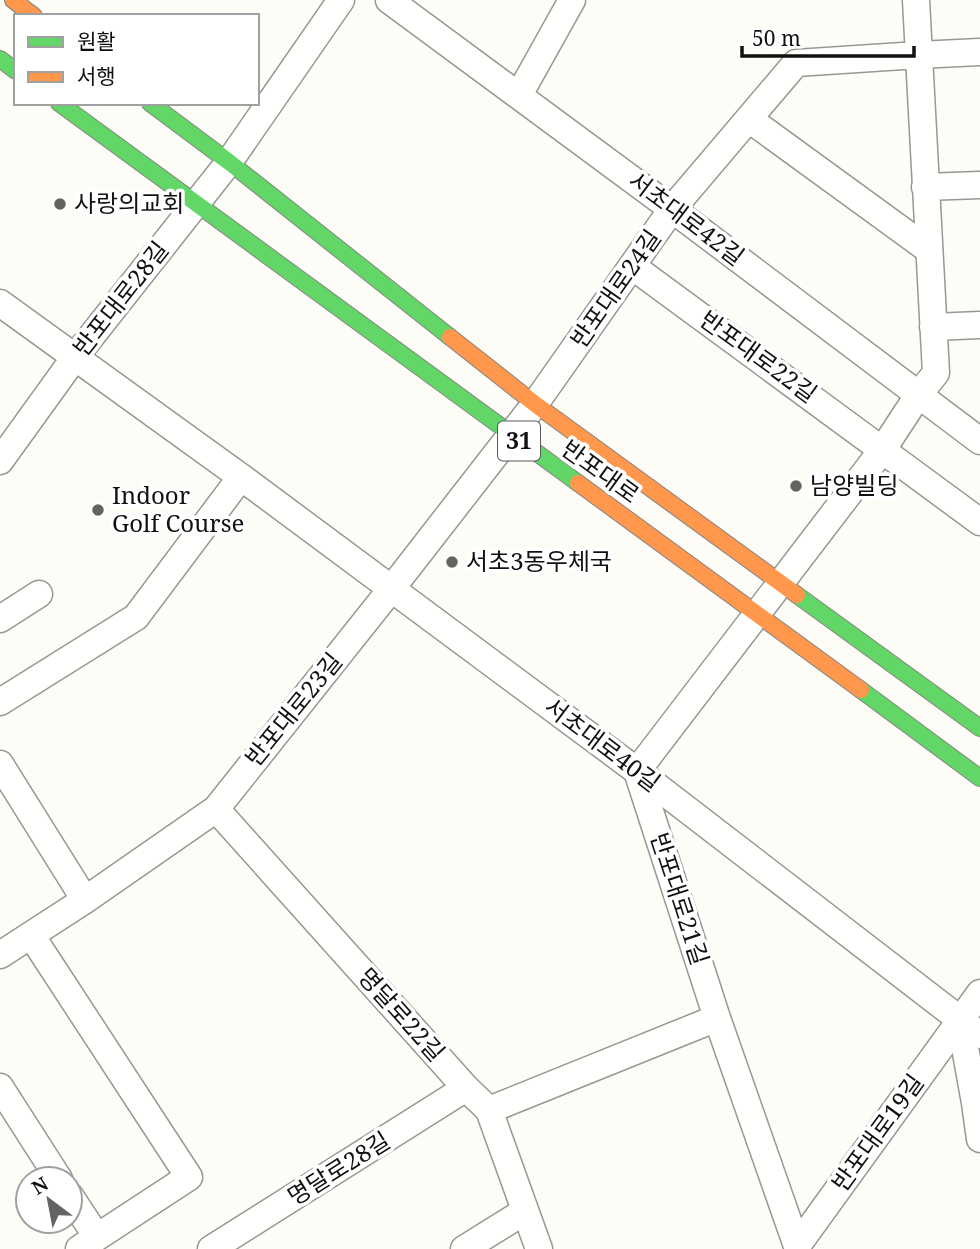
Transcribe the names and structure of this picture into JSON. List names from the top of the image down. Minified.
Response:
{"streets":{"main road":["31","반포대로"],"street":["서초대로42길","반포대로24길","반포대로28길","반포대로22길","반포대로23길","서초대로40길","반포대로21길","명달로22길","반포대로19길","명달로28길"]},"crossings":[["서초대로42길","반포대로24길"],["반포대로24길","반포대로22길"],["반포대로24길","반포대로"],["반포대로24길","반포대로23길"],["반포대로28길","반포대로"],["반포대로28길","서초대로40길"],["반포대로","반포대로23길"],["반포대로23길","서초대로40길"],["반포대로23길","명달로22길"],["서초대로40길","반포대로21길"],["서초대로40길","반포대로19길"],["반포대로21길","반포대로19길"],["명달로22길","명달로28길"]],"places":["사랑의교회","남양빌딩","Indoor Golf Course","서초3동우체국"],"legend":["원활","서행"],"scale_bar":"50 m","north":"top left"}
